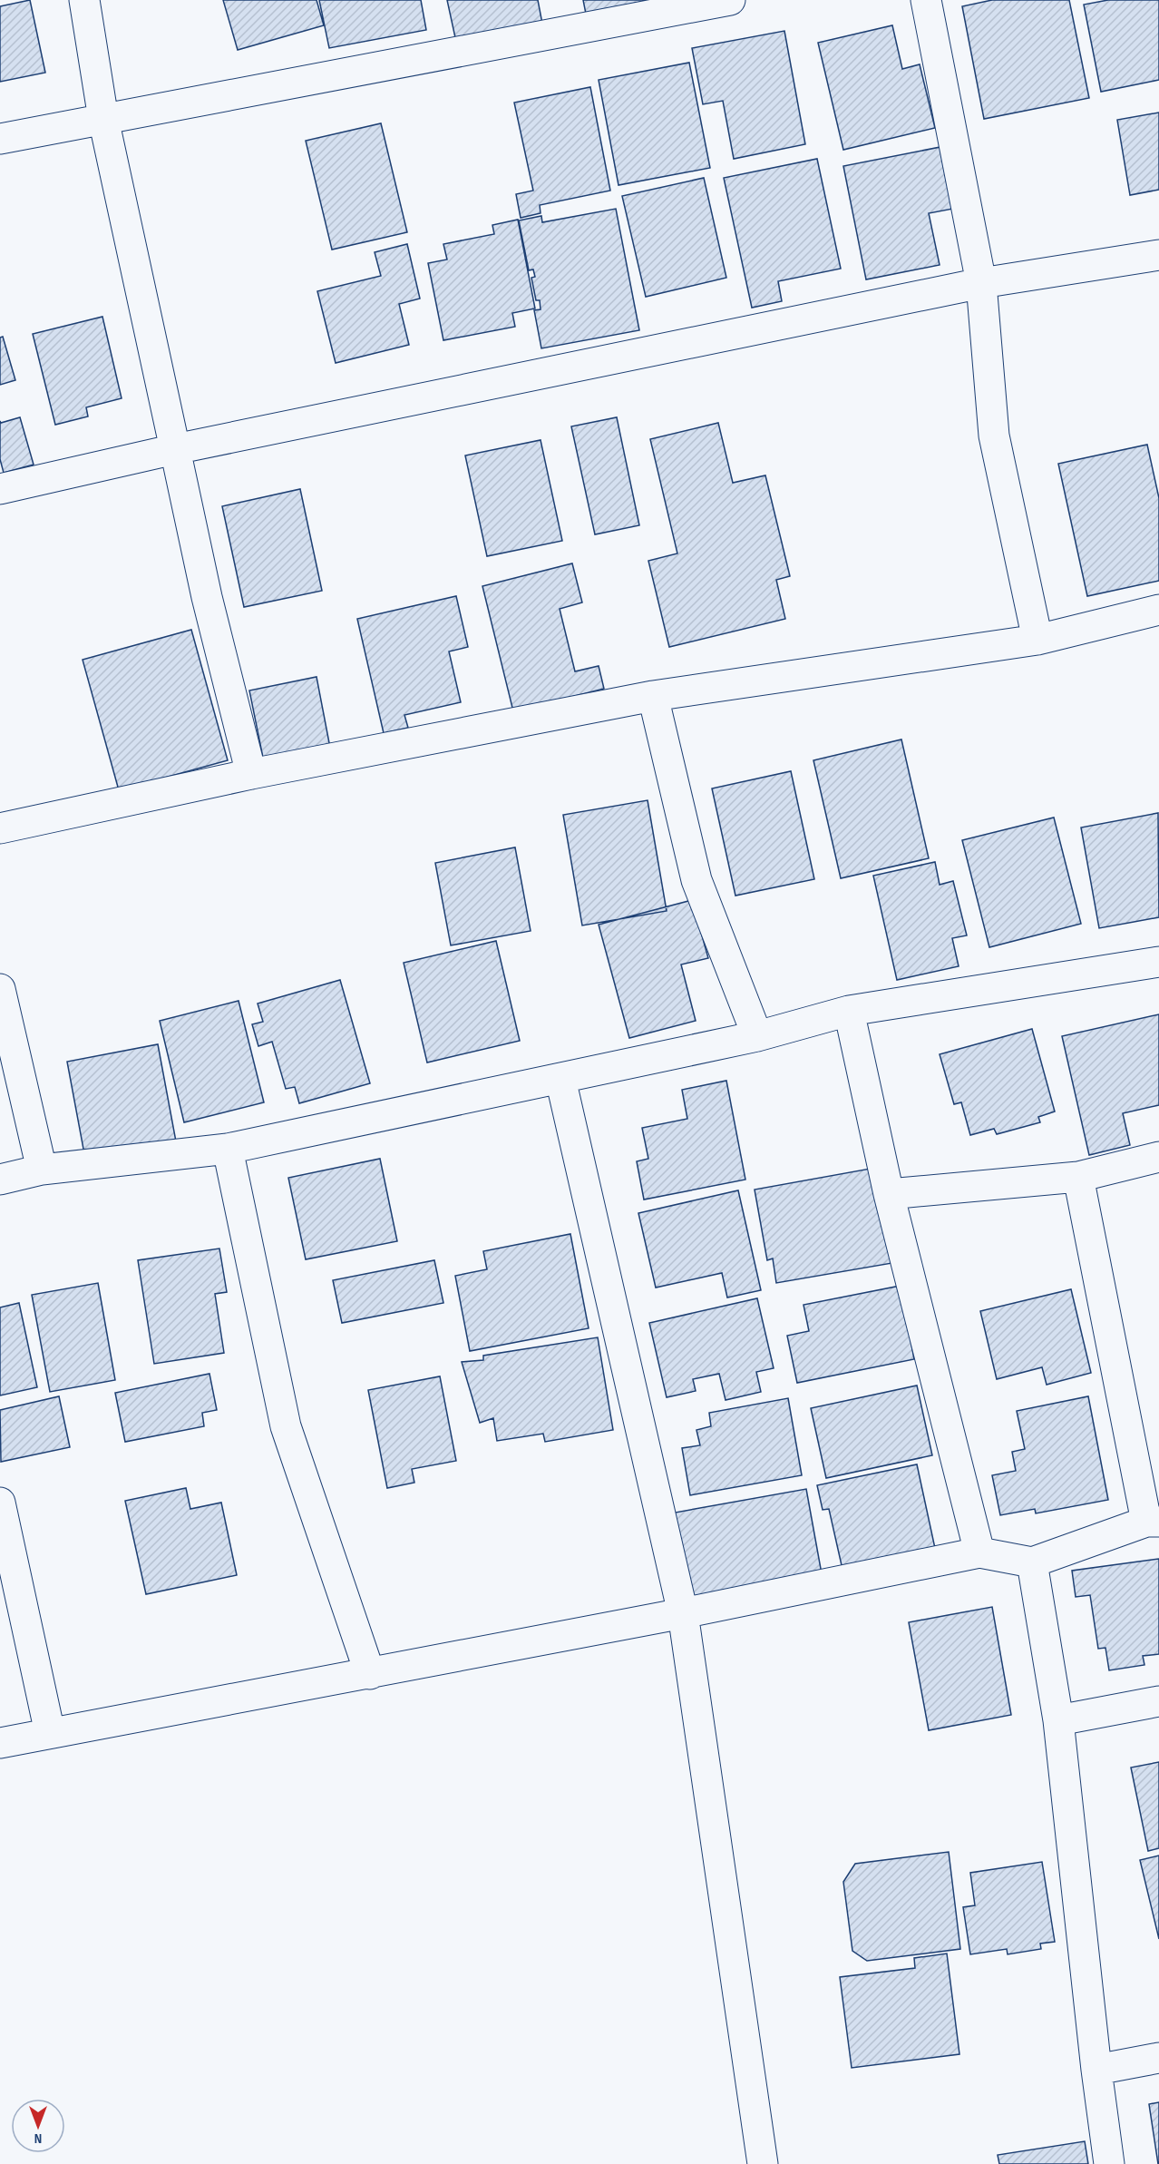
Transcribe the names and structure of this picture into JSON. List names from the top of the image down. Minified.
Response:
{"north":"bottom"}
